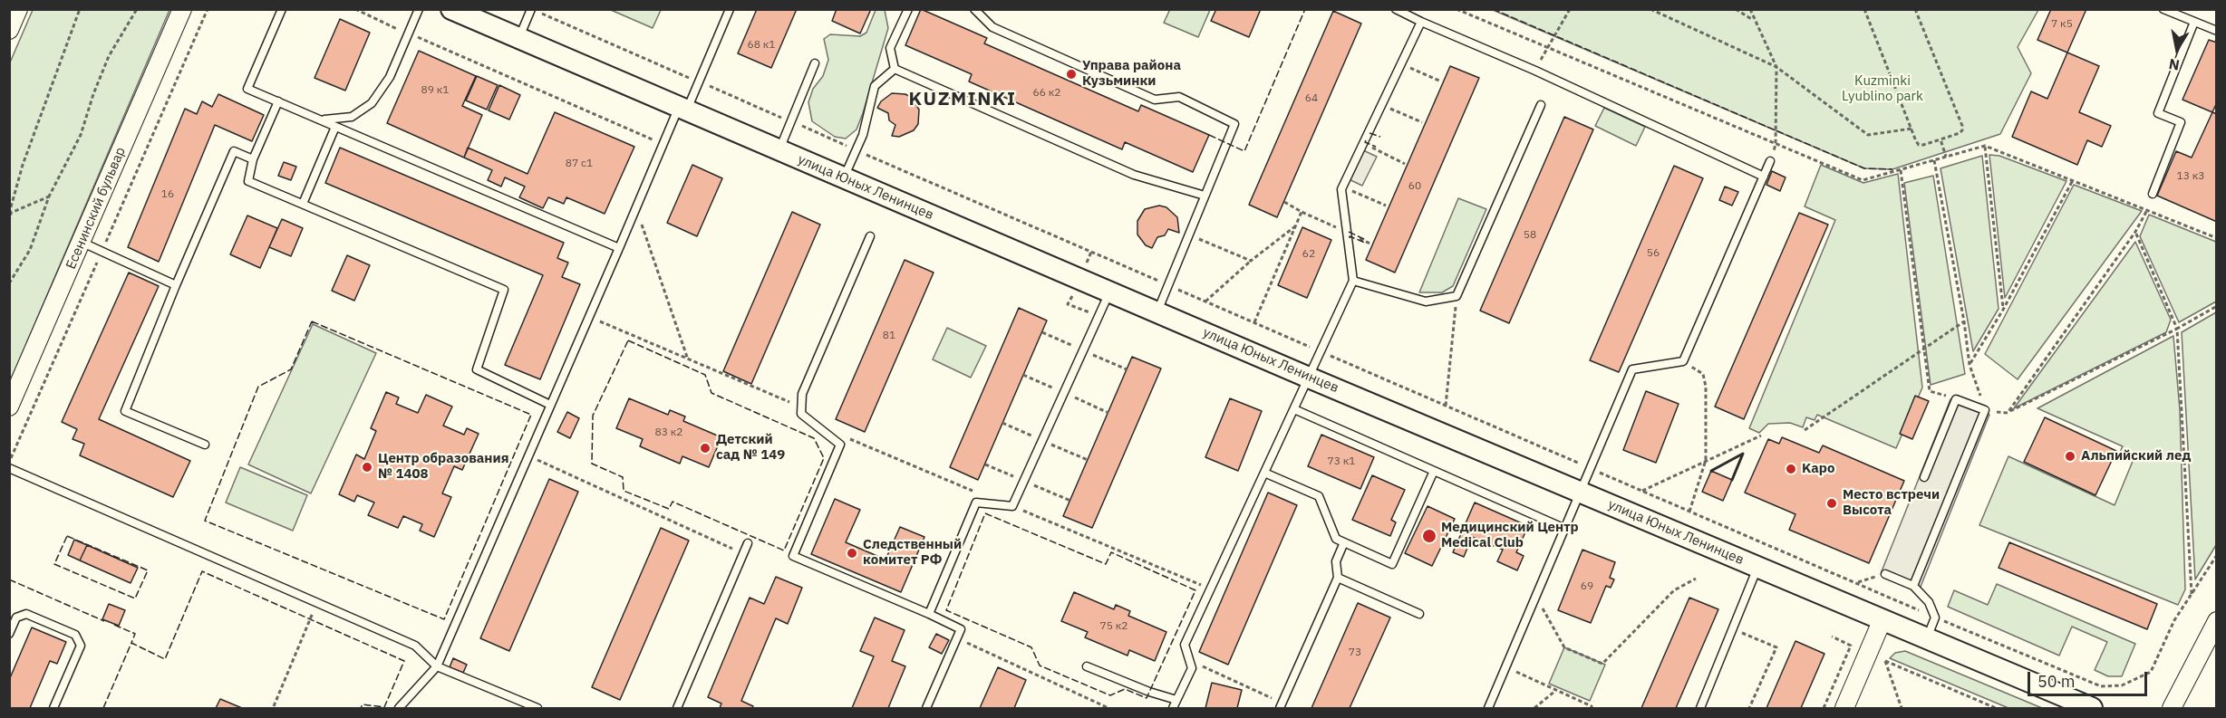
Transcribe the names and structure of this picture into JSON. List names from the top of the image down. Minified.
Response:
{"streets":{"main road":["улица Юных Ленинцев"],"street":["Есенинский бульвар"]},"districts":["KUZMINKI"],"parks":["Kuzminki Lyublino park"],"places":["Управа района Кузьминки","Детский сад № 149","Альпийский лед","Центр образования № 1408","Kapo","Место встречи Высота","Медицинский Центр Medical Club","Следственный комитет РФ"],"house_numbers":["7 к5","68 к1","89 к1","66 к2","64","87 с1","13 к3","60","16","58","56","62","81","83 к2","73 к1","69","75 к2","73"],"scale_bar":"50 m","north":"bottom"}
